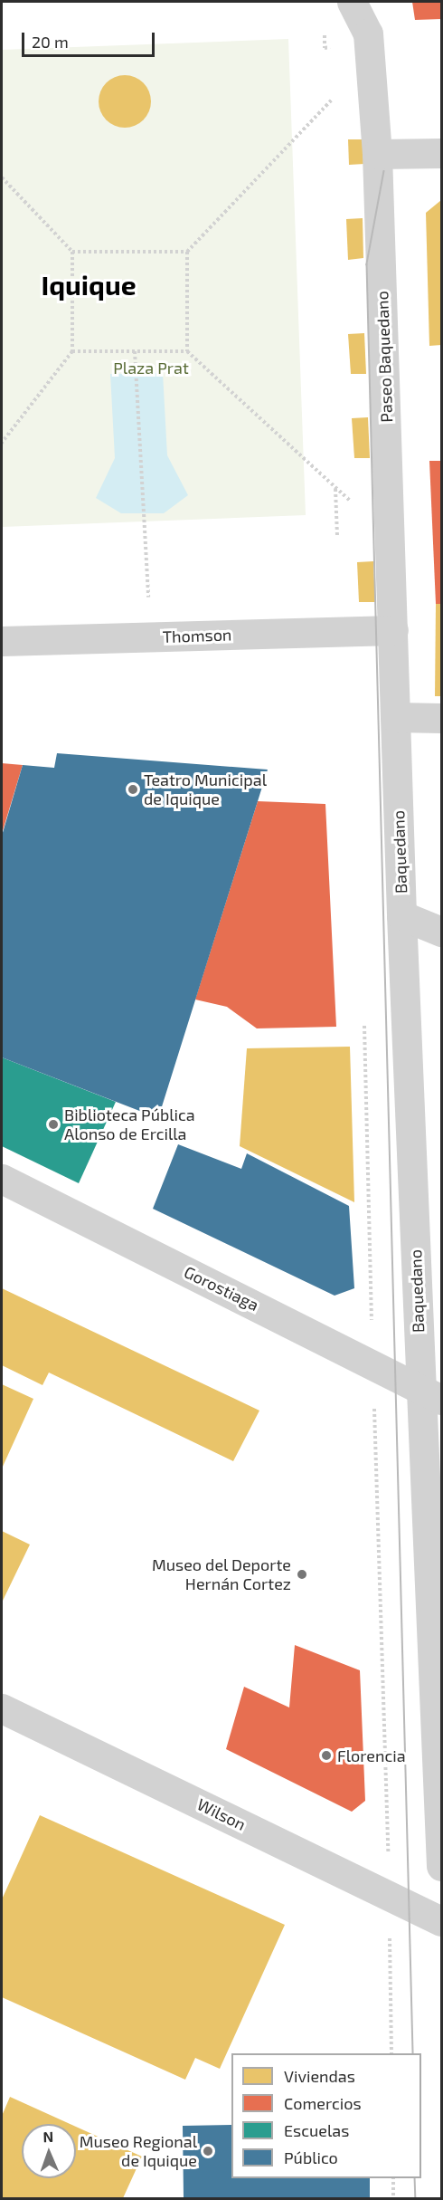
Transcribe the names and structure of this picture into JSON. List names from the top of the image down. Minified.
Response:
{"streets":{"street":["Paseo Baquedano","Thomson","Baquedano","Gorostiaga","Wilson"]},"crossings":[["Paseo Baquedano","Thomson"],["Paseo Baquedano","Baquedano"],["Baquedano","Gorostiaga"]],"districts":["Iquique"],"parks":["Plaza Prat"],"places":["Teatro Municipal de Iquique","Biblioteca Pública Alonso de Ercilla","Museo del Deporte Hernán Cortez","Florencia","Museo Regional de Iquique"],"legend":["Viviendas","Comercios","Escuelas","Público"],"scale_bar":"20 m","north":"top"}
